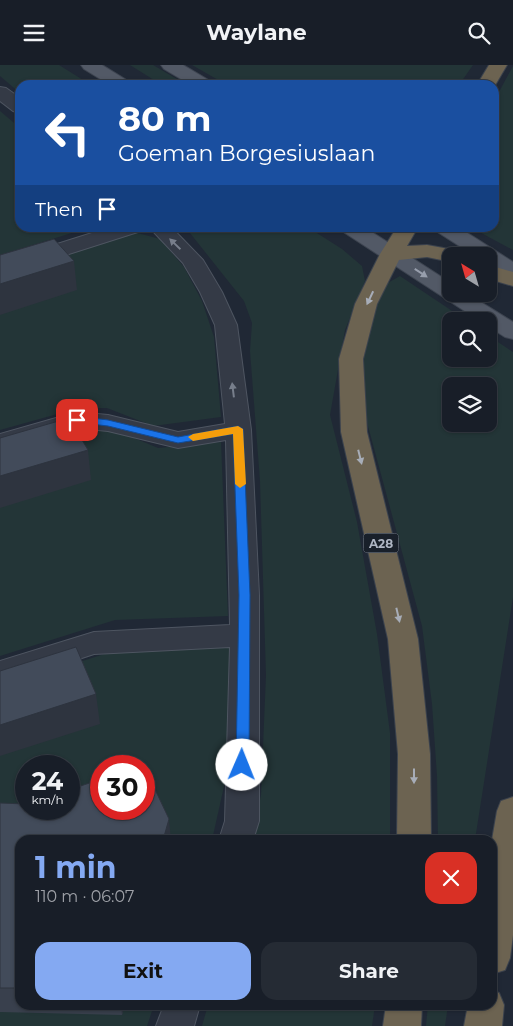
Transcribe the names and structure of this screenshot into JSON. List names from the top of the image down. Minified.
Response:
{"streets":{"highway":["A28"]},"north":"top left","page":{"header":"Waylane","turn":["80 m","Goeman Borgesiuslaan"],"then":"Then","speed":"24 km/h","limit":"30","heading":["1 min","110 m · 06:07"],"buttons":["Exit","Share"]}}
